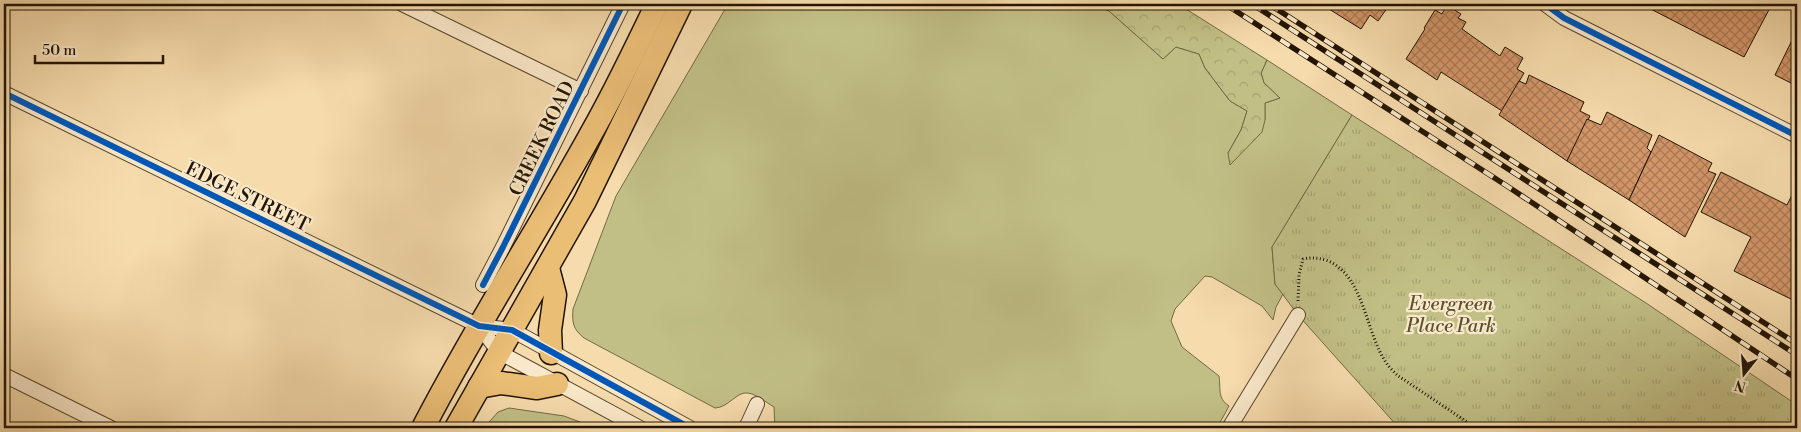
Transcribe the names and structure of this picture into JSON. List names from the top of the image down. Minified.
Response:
{"streets":{"main road":["CREEK ROAD"],"street":["EDGE STREET"]},"crossings":[["CREEK ROAD","EDGE STREET"]],"parks":["Evergreen Place Park"],"scale_bar":"50 m","north":"bottom"}
